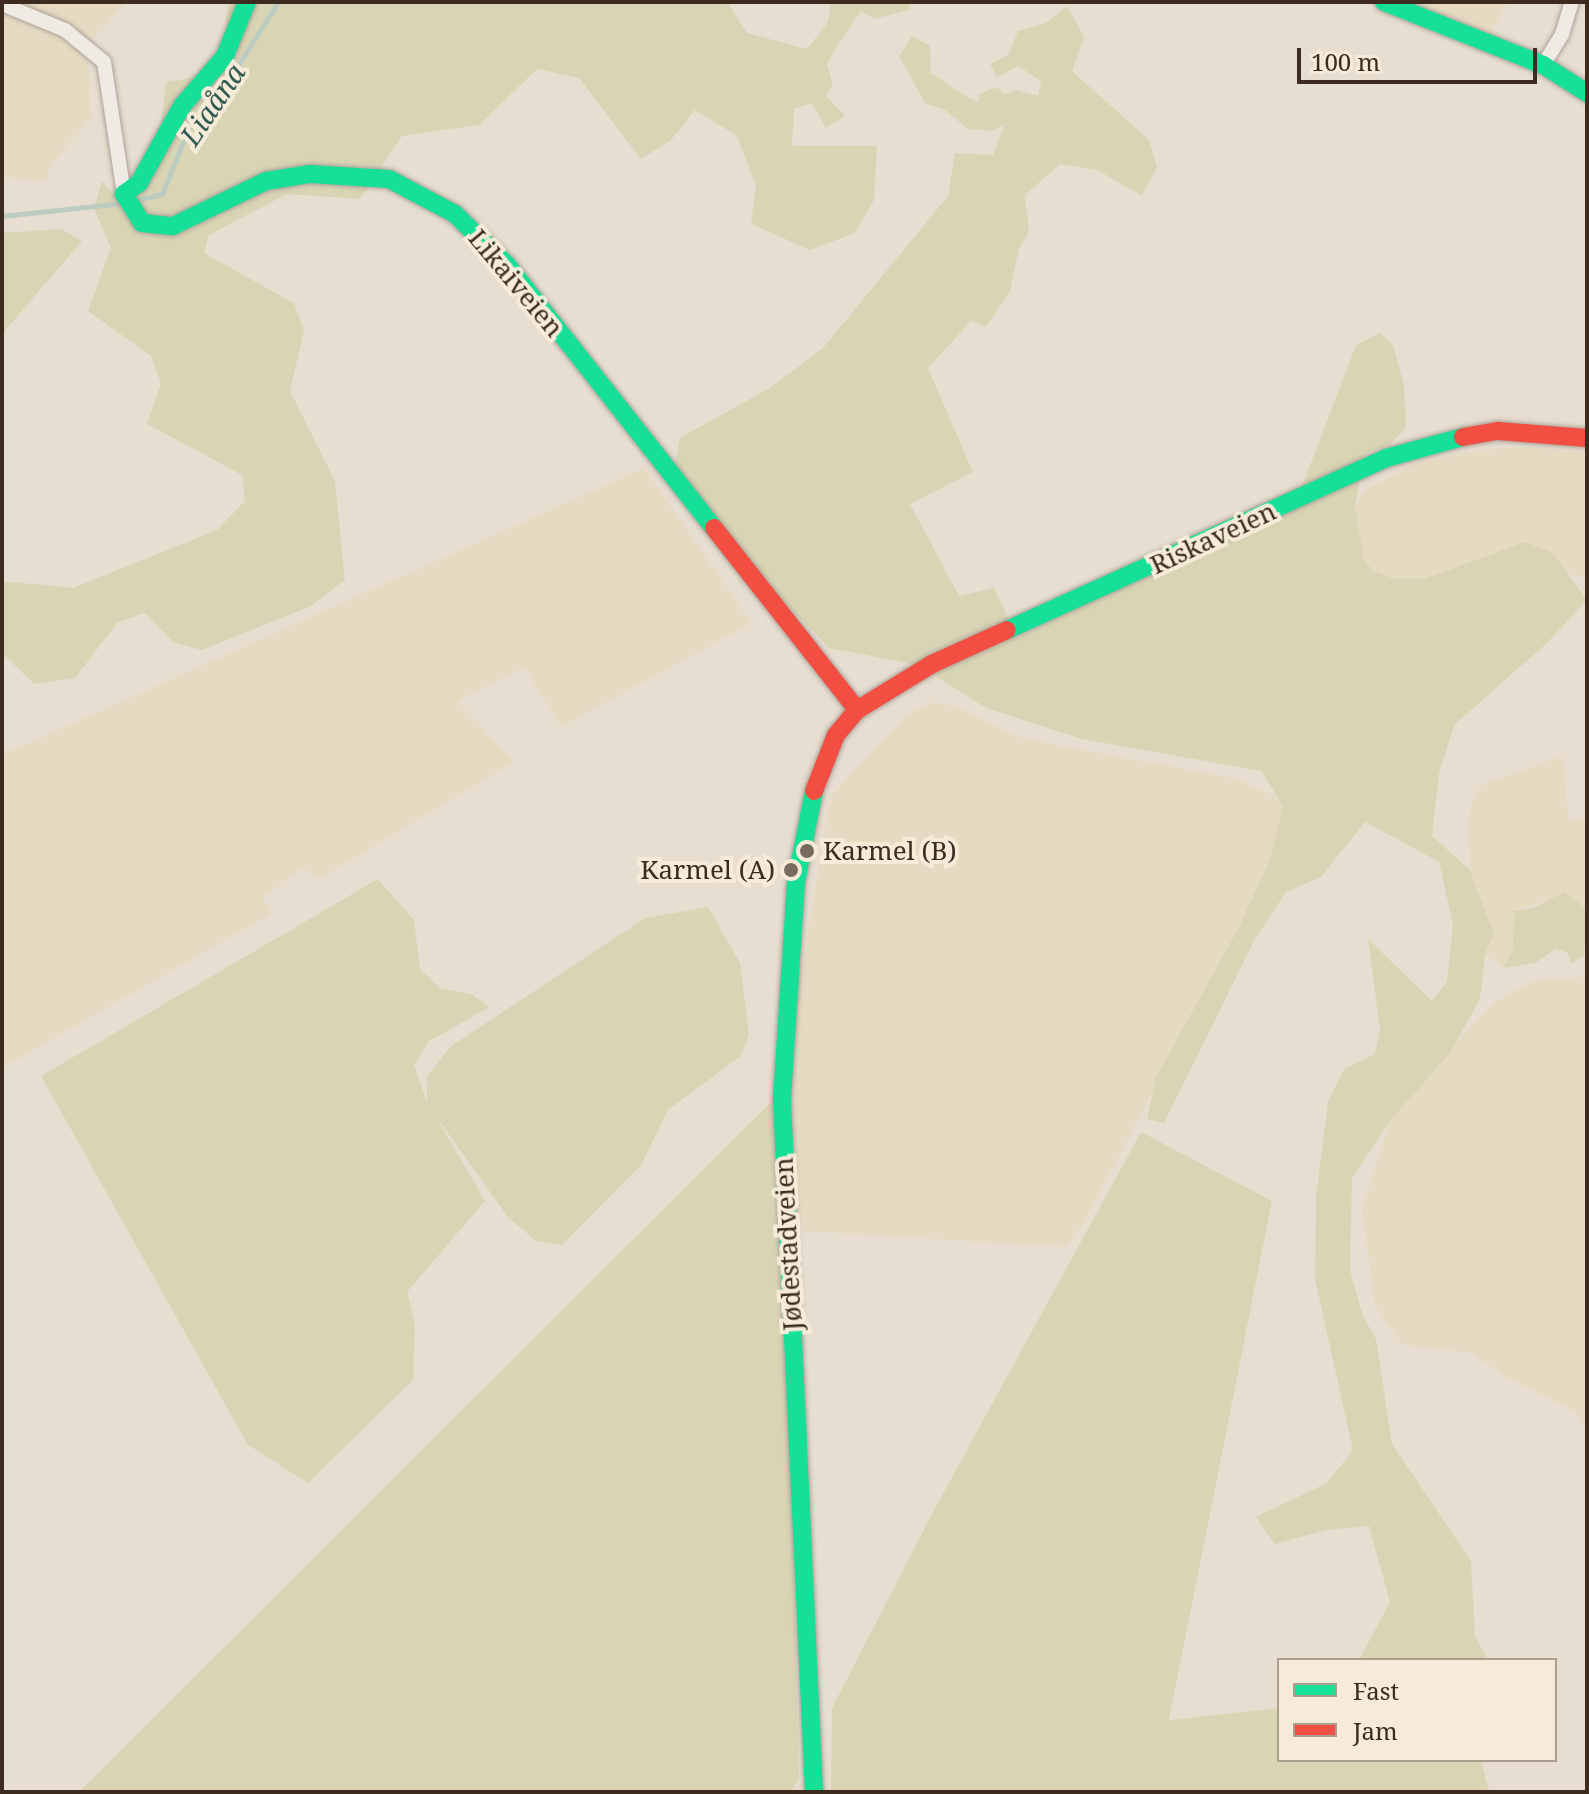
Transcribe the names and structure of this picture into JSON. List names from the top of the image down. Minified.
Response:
{"streets":{"main road":["Likaiveien","Riskaveien","Jødestadveien"]},"crossings":[["Likaiveien","Riskaveien"],["Likaiveien","Jødestadveien"],["Riskaveien","Jødestadveien"]],"water":["Liaåna"],"places":["Karmel (B)","Karmel (A)"],"legend":["Fast","Jam"],"scale_bar":"100 m"}
